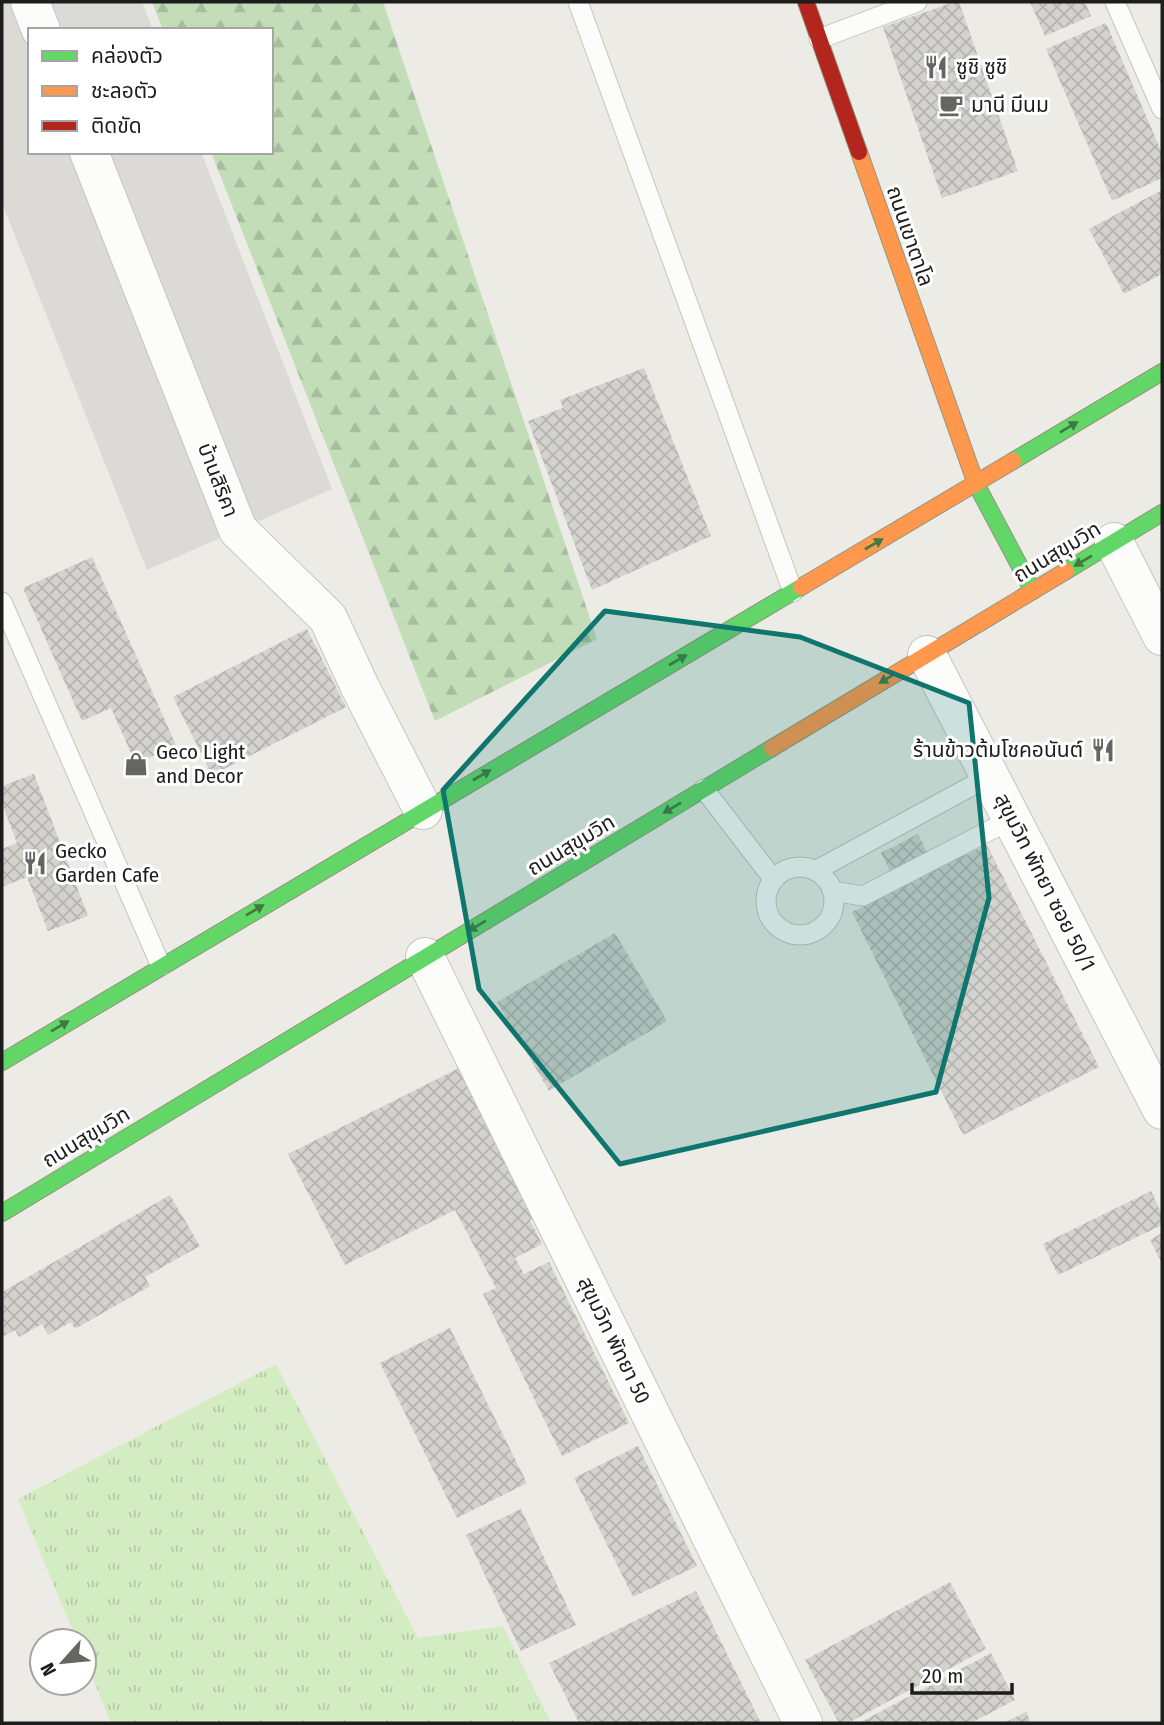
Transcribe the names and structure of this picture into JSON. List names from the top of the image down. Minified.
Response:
{"streets":{"main road":["ถนนเขาตาโล","ถนนสุขุมวิท"],"street":["บ้านสิริคา","สุขุมวิท พัทยา ซอย 50/1","สุขุมวิท พัทยา 50"]},"crossings":[["ถนนเขาตาโล","ถนนสุขุมวิท"],["ถนนสุขุมวิท","สุขุมวิท พัทยา ซอย 50/1"],["ถนนสุขุมวิท","สุขุมวิท พัทยา 50"]],"places":{"restaurant":["ซูชิ ซูชิ","ร้านข้าวต้มโชคอนันต์","Gecko Garden Cafe"],"cafe":["มานี มีนม"],"shop":["Geco Light and Decor"]},"legend":["คล่องตัว","ชะลอตัว","ติดขัด"],"scale_bar":"20 m","north":"bottom left"}
